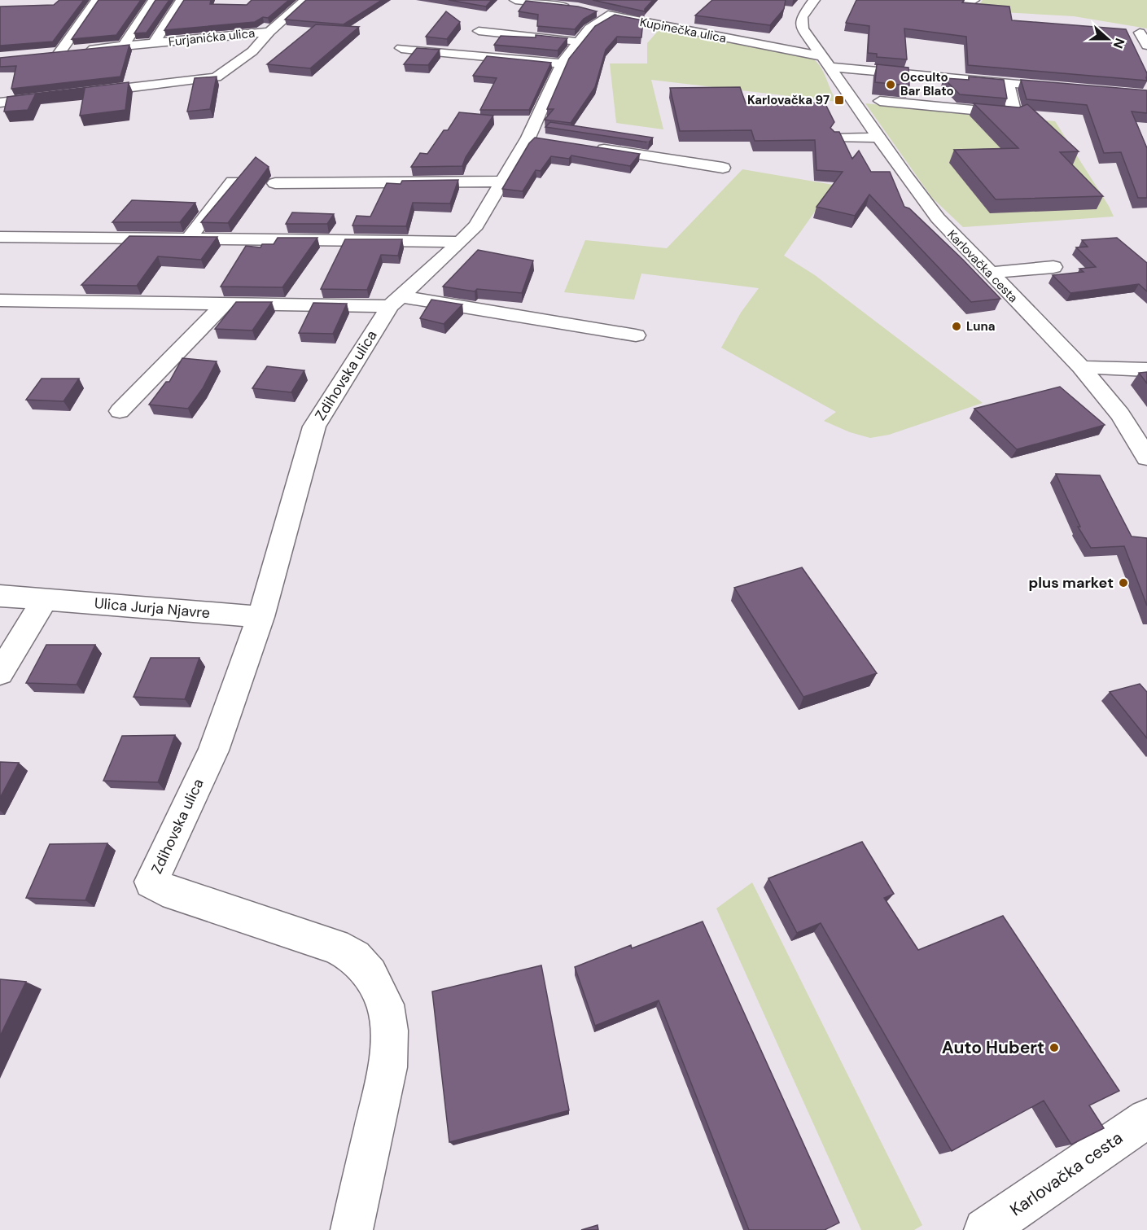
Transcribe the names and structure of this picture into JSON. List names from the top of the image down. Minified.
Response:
{"streets":{"street":["Kupinečka ulica","Furjanićka ulica","Karlovačka cesta","Zdihovska ulica","Ulica Jurja Njavre"]},"crossings":[["Kupinečka ulica","Karlovačka cesta"],["Kupinečka ulica","Zdihovska ulica"],["Zdihovska ulica","Ulica Jurja Njavre"]],"places":{"other":["Occulto Bar Blato","Luna","plus market","Auto Hubert"],"transit":["Karlovačka 97"]},"north":"right"}
